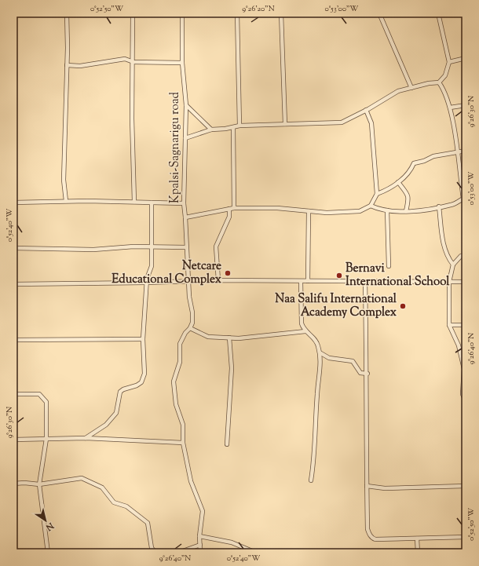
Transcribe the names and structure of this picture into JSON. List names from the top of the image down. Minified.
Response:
{"streets":{"street":["Kpalsi-Sagnarigu road"]},"places":["Netcare Educational Complex","Bernavi International School","Naa Salifu International Academy Complex"],"north":"bottom right","coordinates":["0°52'50\"W","9°26'20\"N","0°53'00\"W","9°26'30\"N","0°52'40\"W","9°26'40\"N"]}
